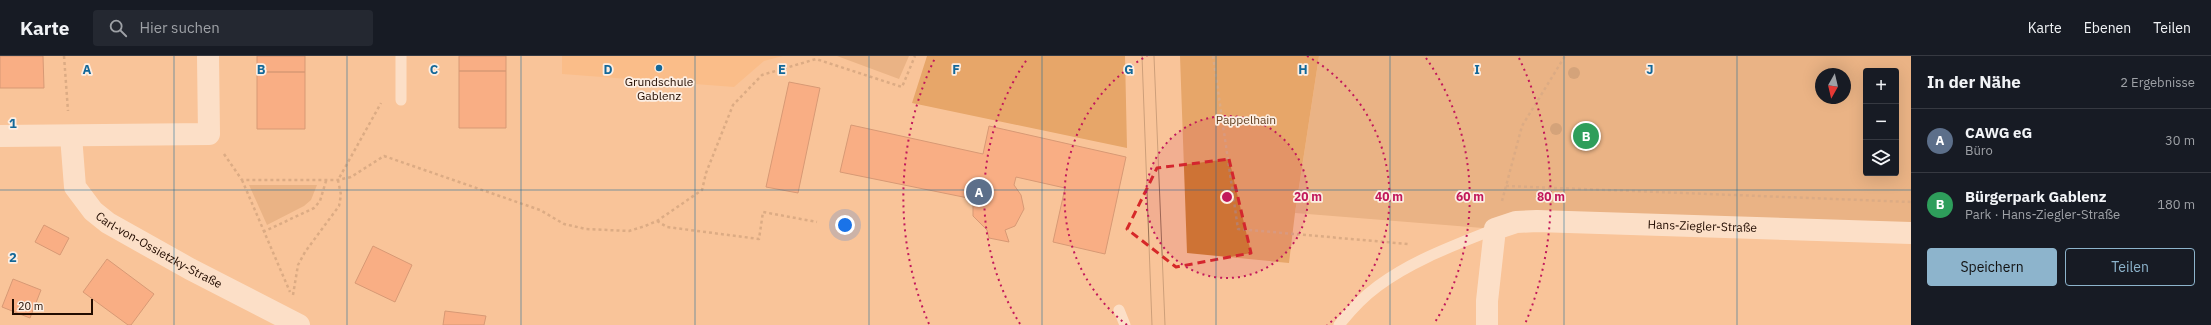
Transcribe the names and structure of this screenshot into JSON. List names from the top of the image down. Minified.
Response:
{"streets":{"street":["Hans-Ziegler-Straße","Carl-von-Ossietzky-Straße"]},"parks":["Pappelhain"],"places":["Grundschule Gablenz"],"scale_bar":"20 m","north":"bottom","page":{"header":"Karte","search":"Hier suchen","nav":["Karte","Ebenen","Teilen"],"heading":["In der Nähe","2 Ergebnisse"],"map_buttons":["+","−"],"list":[{"mark":"A","name":"CAWG eG","note":"Büro","value":"30 m"},{"mark":"B","name":"Bürgerpark Gablenz","note":"Park · Hans-Ziegler-Straße","value":"180 m"}],"pins":["B","A"],"buttons":["Speichern","Teilen"],"scale":"20 m"},"grid":{"columns":["A","B","C","D","E","F","G","H","I","J"],"rows":["1","2"]},"rings":["20 m","40 m","60 m","80 m"]}
